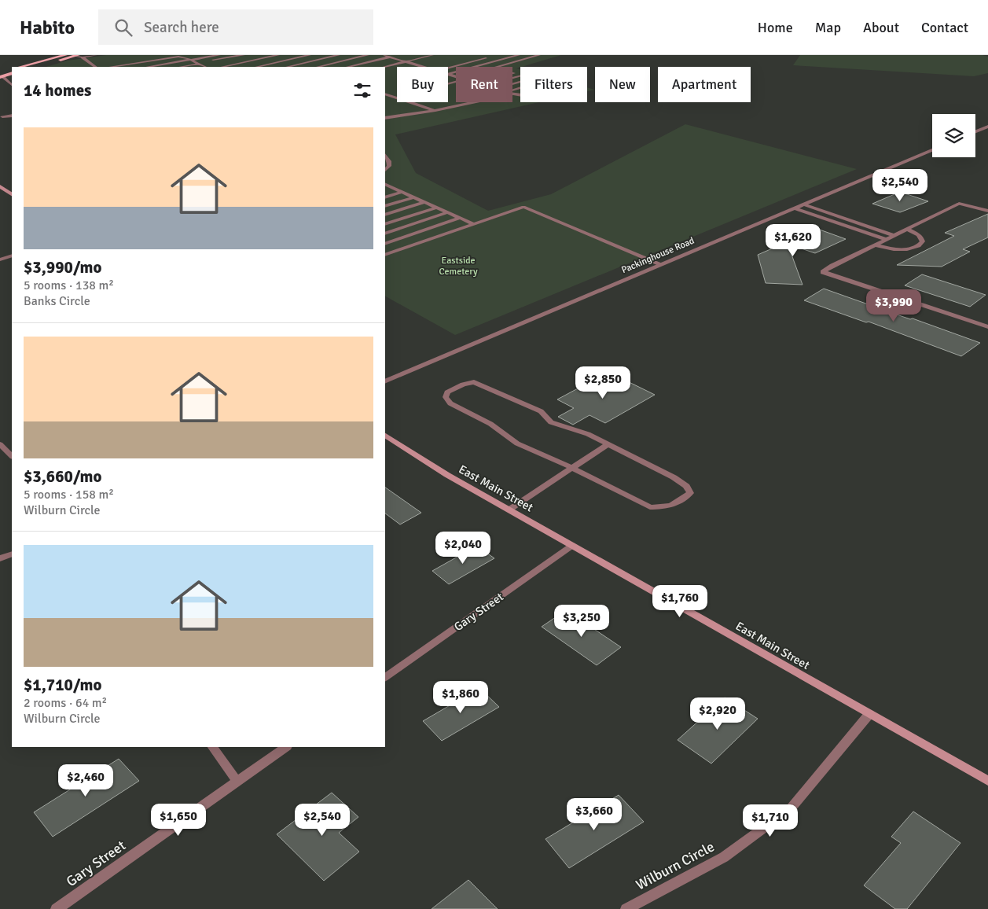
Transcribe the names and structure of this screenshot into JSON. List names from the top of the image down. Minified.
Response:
{"streets":{"main road":["East Main Street"],"street":["Packinghouse Road","Gary Street","Wilburn Circle"]},"crossings":[["East Main Street","Gary Street"],["East Main Street","Wilburn Circle"]],"parks":["Eastside Cemetery"],"page":{"header":"Habito","search":"Search here","nav":["Home","Map","About","Contact"],"chip":["Buy","Rent","Filters","New","Apartment"],"heading":"14 homes","list":[{"name":"$3,990/mo","note":"5 rooms · 138 m² · Banks Circle"},{"name":"$3,660/mo","note":"5 rooms · 158 m² · Wilburn Circle"},{"name":"$1,710/mo","note":"2 rooms · 64 m² · Wilburn Circle"}],"price":["$2,540","$1,620","$3,990","$2,850","$2,040","$1,760","$3,250","$1,860","$2,920","$2,460","$3,660","$1,650","$2,540","$1,710"]}}
